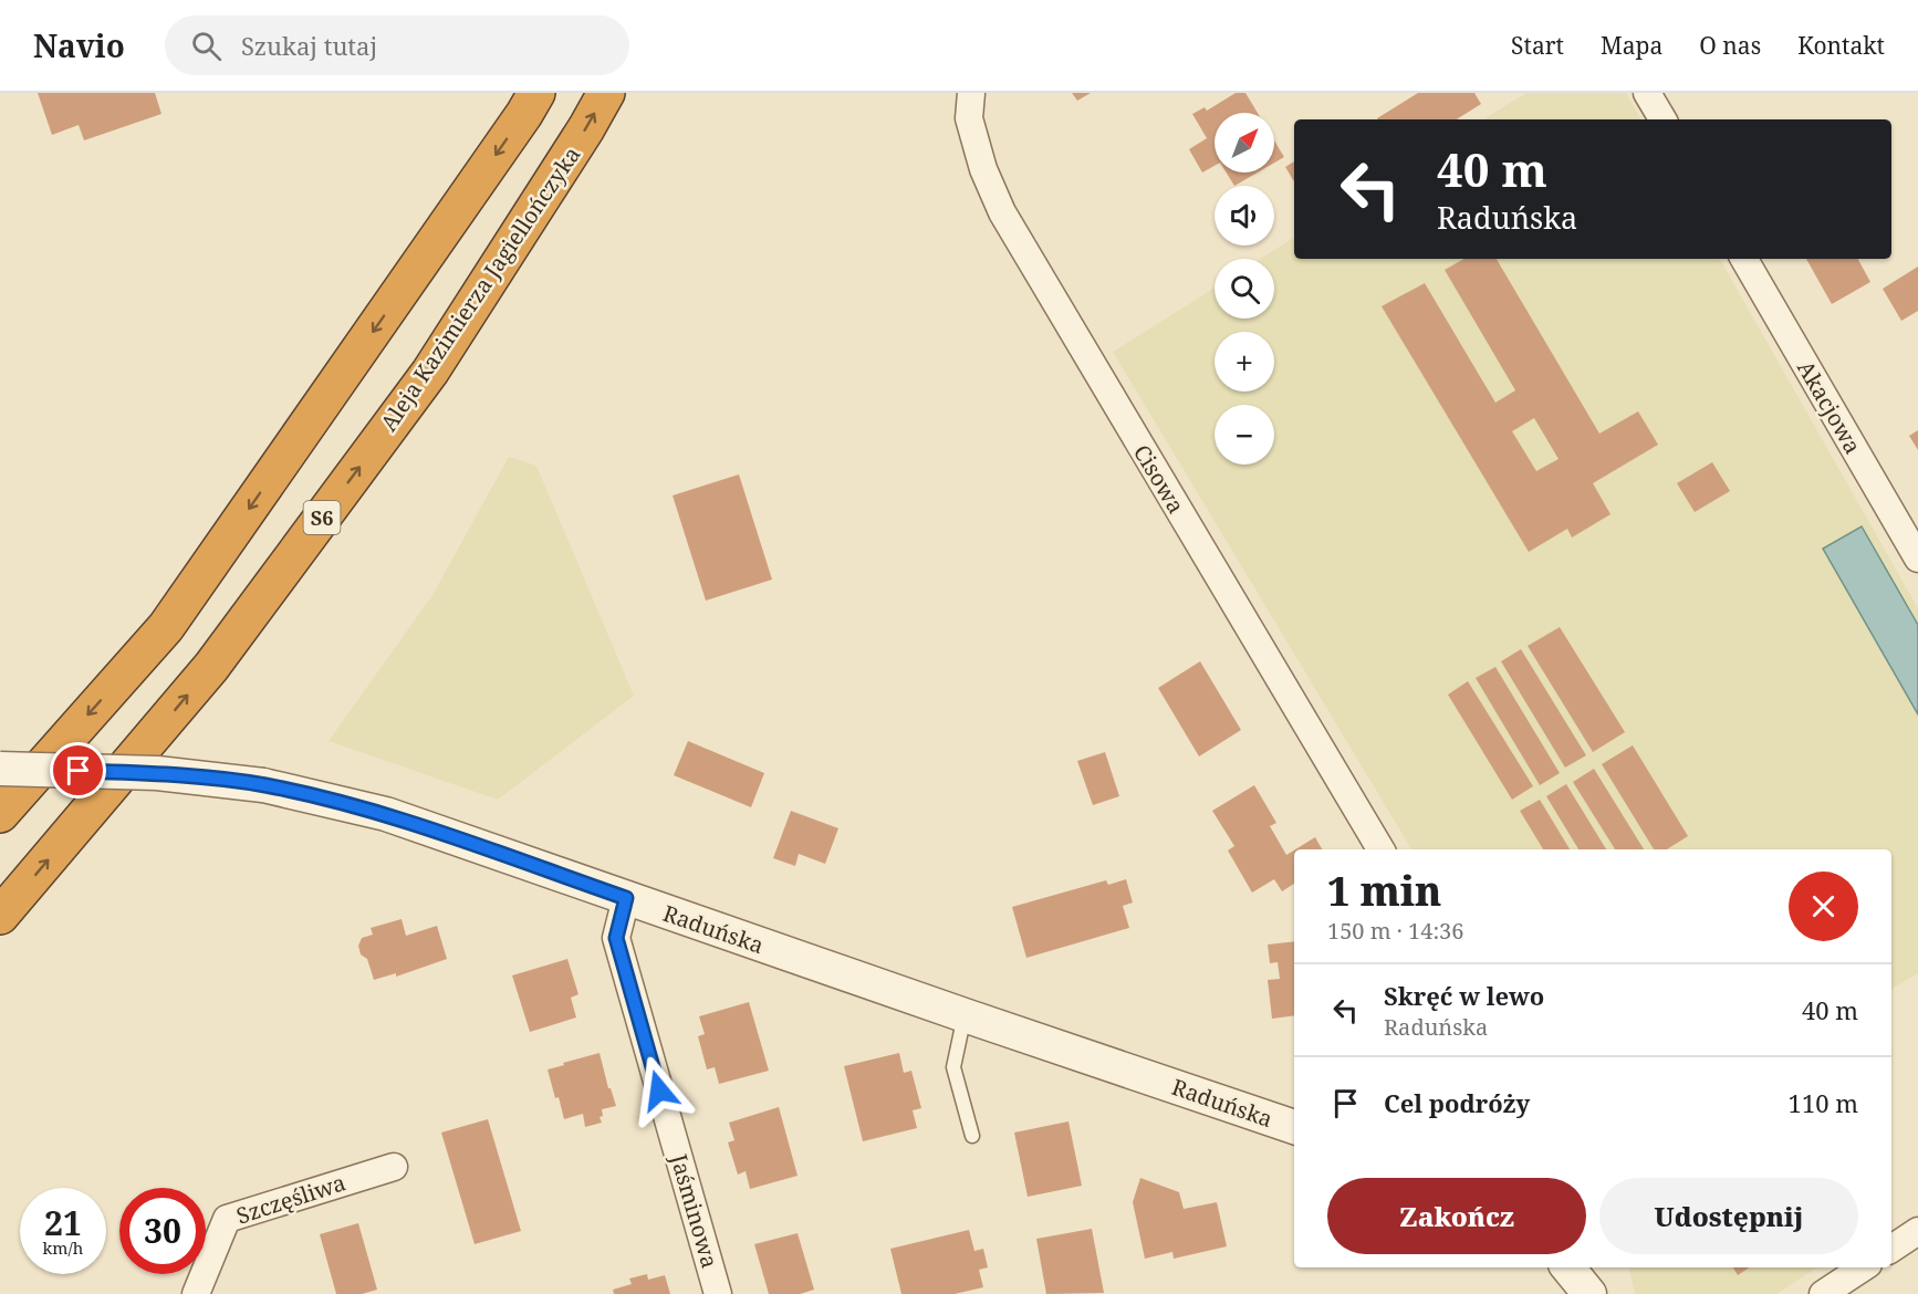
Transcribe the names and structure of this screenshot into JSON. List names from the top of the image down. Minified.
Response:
{"streets":{"highway":["Aleja Kazimierza Jagiellończyka","S6"],"street":["Akacjowa","Cisowa","Raduńska","Szczęśliwa","Jaśminowa"]},"crossings":[["Raduńska","Jaśminowa"]],"north":"top right","page":{"header":"Navio","search":"Szukaj tutaj","nav":["Start","Mapa","O nas","Kontakt"],"map_buttons":["+","−"],"turn":["40 m","Raduńska"],"heading":["1 min","150 m · 14:36"],"list":[{"name":"Skręć w lewo","note":"Raduńska","value":"40 m"},{"name":"Cel podróży","value":"110 m"}],"buttons":["Zakończ","Udostępnij"],"speed":"21 km/h","limit":"30"}}
